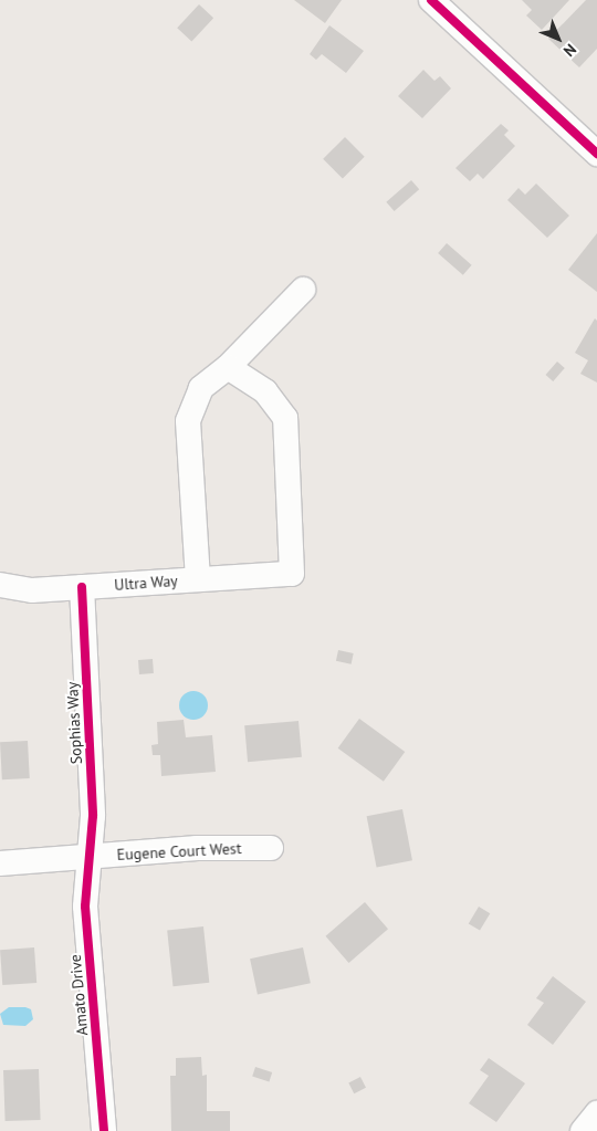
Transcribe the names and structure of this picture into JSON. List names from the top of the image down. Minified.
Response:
{"streets":{"street":["Ultra Way","Sophias Way","Eugene Court West","Amato Drive"]},"crossings":[["Ultra Way","Sophias Way"],["Sophias Way","Eugene Court West"],["Sophias Way","Amato Drive"],["Eugene Court West","Amato Drive"]],"north":"bottom right"}
